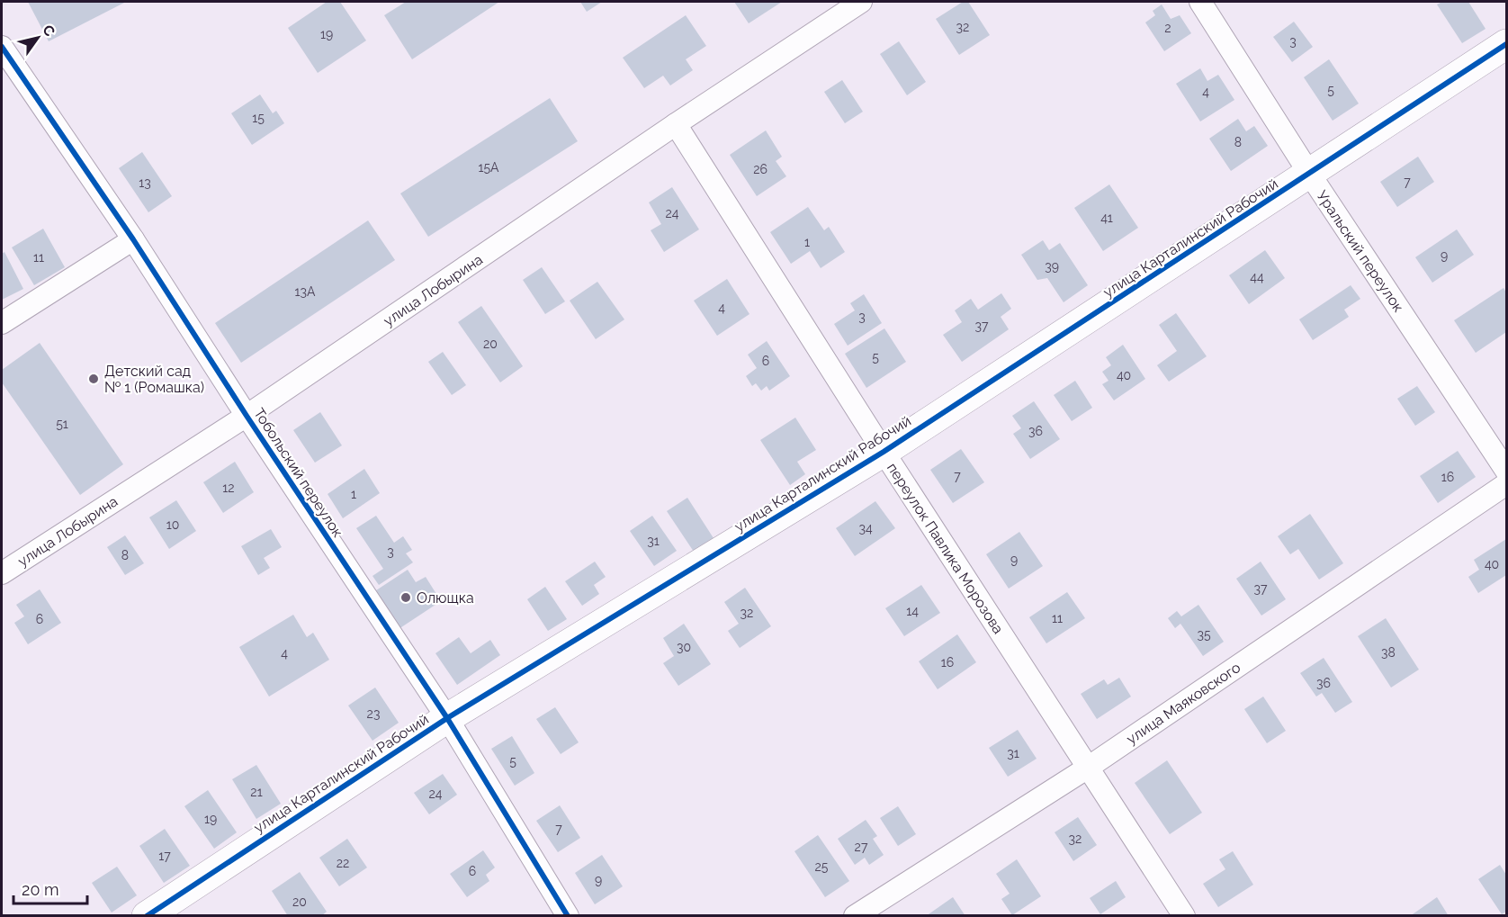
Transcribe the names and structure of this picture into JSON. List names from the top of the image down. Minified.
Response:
{"streets":{"street":["улица Карталинский Рабочий","Уральский переулок","улица Лобырина","Тобольский переулок","переулок Павлика Морозова","улица Маяковского"]},"crossings":[["улица Карталинский Рабочий","Уральский переулок"],["улица Карталинский Рабочий","Тобольский переулок"],["улица Карталинский Рабочий","переулок Павлика Морозова"],["улица Лобырина","Тобольский переулок"],["улица Лобырина","переулок Павлика Морозова"],["переулок Павлика Морозова","улица Маяковского"]],"places":["Детский сад № 1 (Ромашка)","Олющка"],"house_numbers":["32","2","19","3","5","4","15","8","15А","26","7","13","24","41","1","9","11","39","44","13А","4","3","37","20","5","6","40","51","36","7","16","12","1","10","34","31","3","8","9","40","37","14","32","11","6","35","30","38","4","16","36","23","31","5","21","24","19","7","32","27","17","22","25","6","9","20"],"scale_bar":"20 m","north":"top right"}
